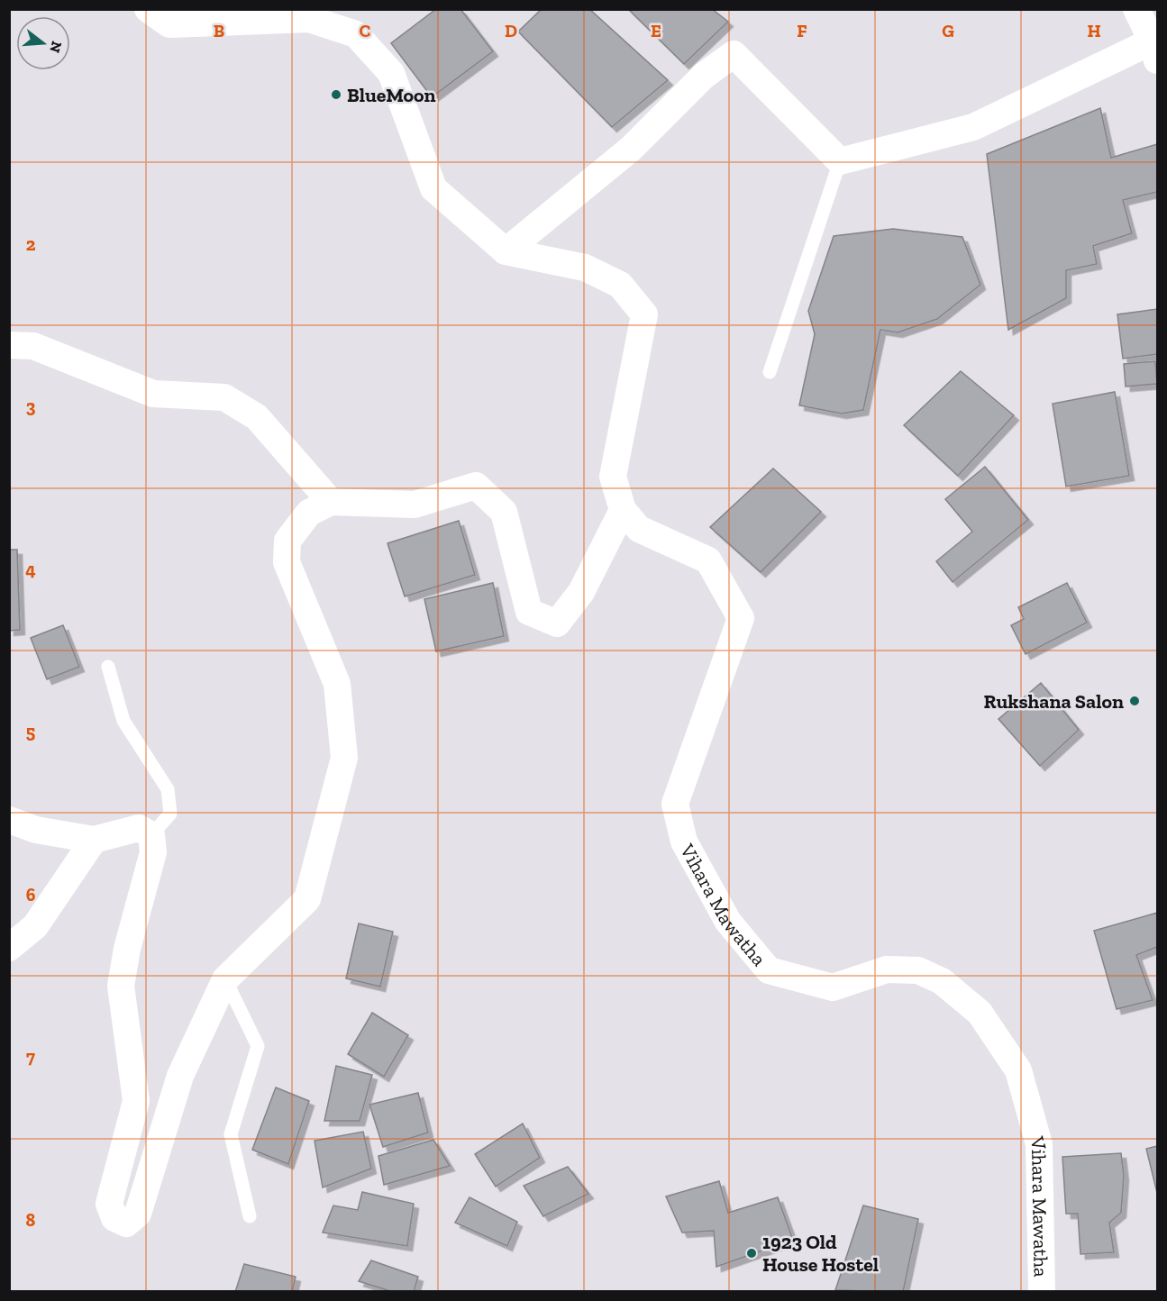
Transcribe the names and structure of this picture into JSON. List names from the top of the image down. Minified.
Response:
{"streets":{"street":["Vihara Mawatha"]},"places":["BlueMoon","Rukshana Salon","1923 Old House Hostel"],"north":"right","grid":{"columns":["B","C","D","E","F","G","H"],"rows":["2","3","4","5","6","7","8"]}}
